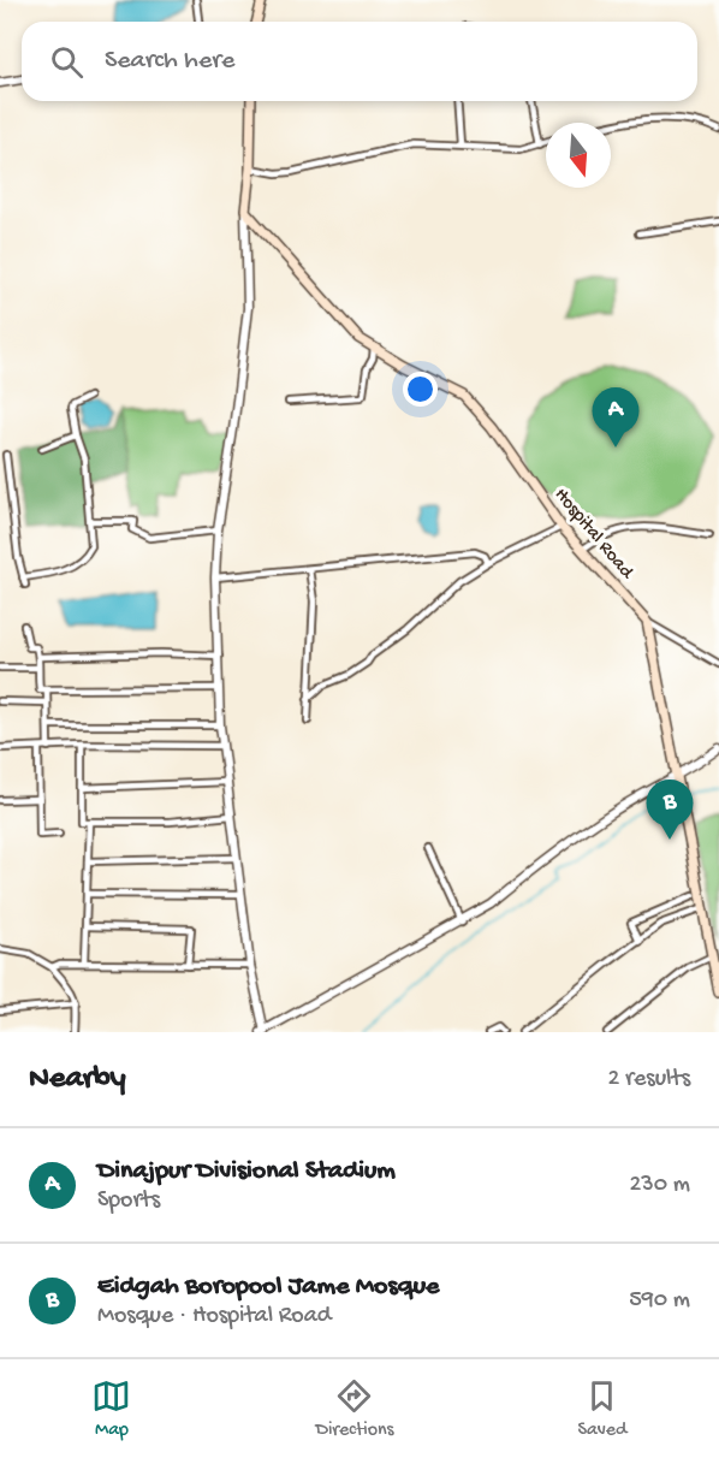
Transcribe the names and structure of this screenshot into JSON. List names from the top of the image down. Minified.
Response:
{"streets":{"main road":["Hospital Road"]},"north":"bottom","page":{"search":"Search here","pins":["A","B"],"heading":["Nearby","2 results"],"list":[{"mark":"A","name":"Dinajpur Divisional Stadium","note":"Sports","value":"230 m"},{"mark":"B","name":"Eidgah Boropool Jame Mosque","note":"Mosque · Hospital Road","value":"590 m"}],"nav":["Map","Directions","Saved"]}}
